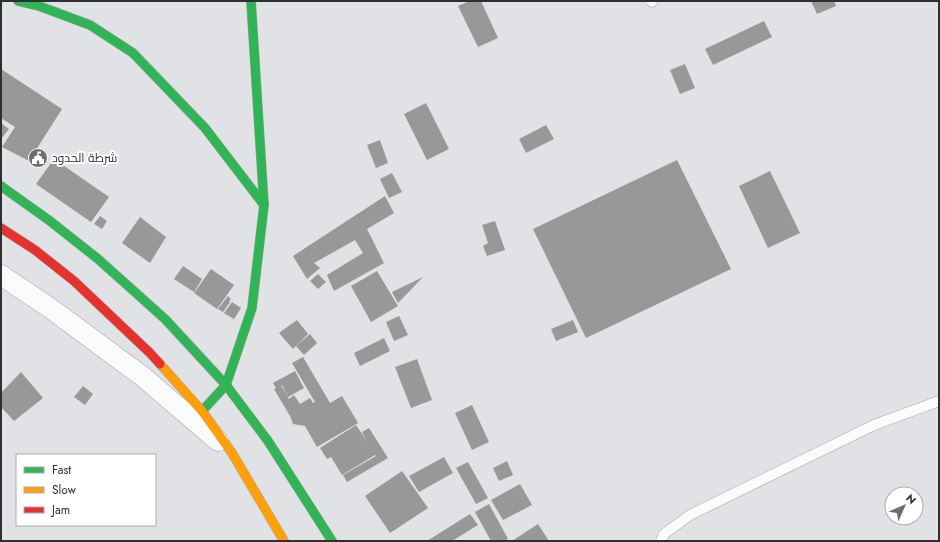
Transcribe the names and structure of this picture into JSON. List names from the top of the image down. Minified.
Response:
{"places":{"public building":["شرطة الحدود"]},"legend":["Fast","Slow","Jam"],"north":"top right"}
